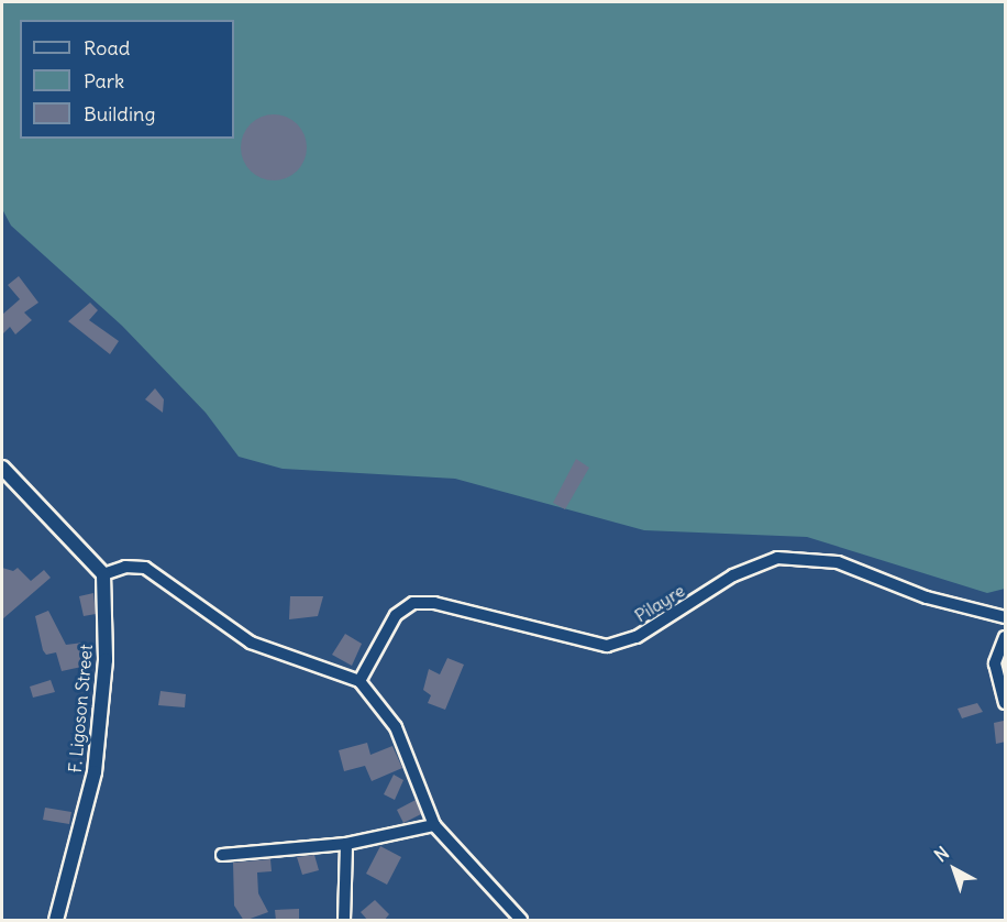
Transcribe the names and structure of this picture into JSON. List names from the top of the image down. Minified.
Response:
{"streets":{"street":["Pilayre","F. Ligoson Street"]},"legend":["Road","Park","Building"],"north":"top left"}
